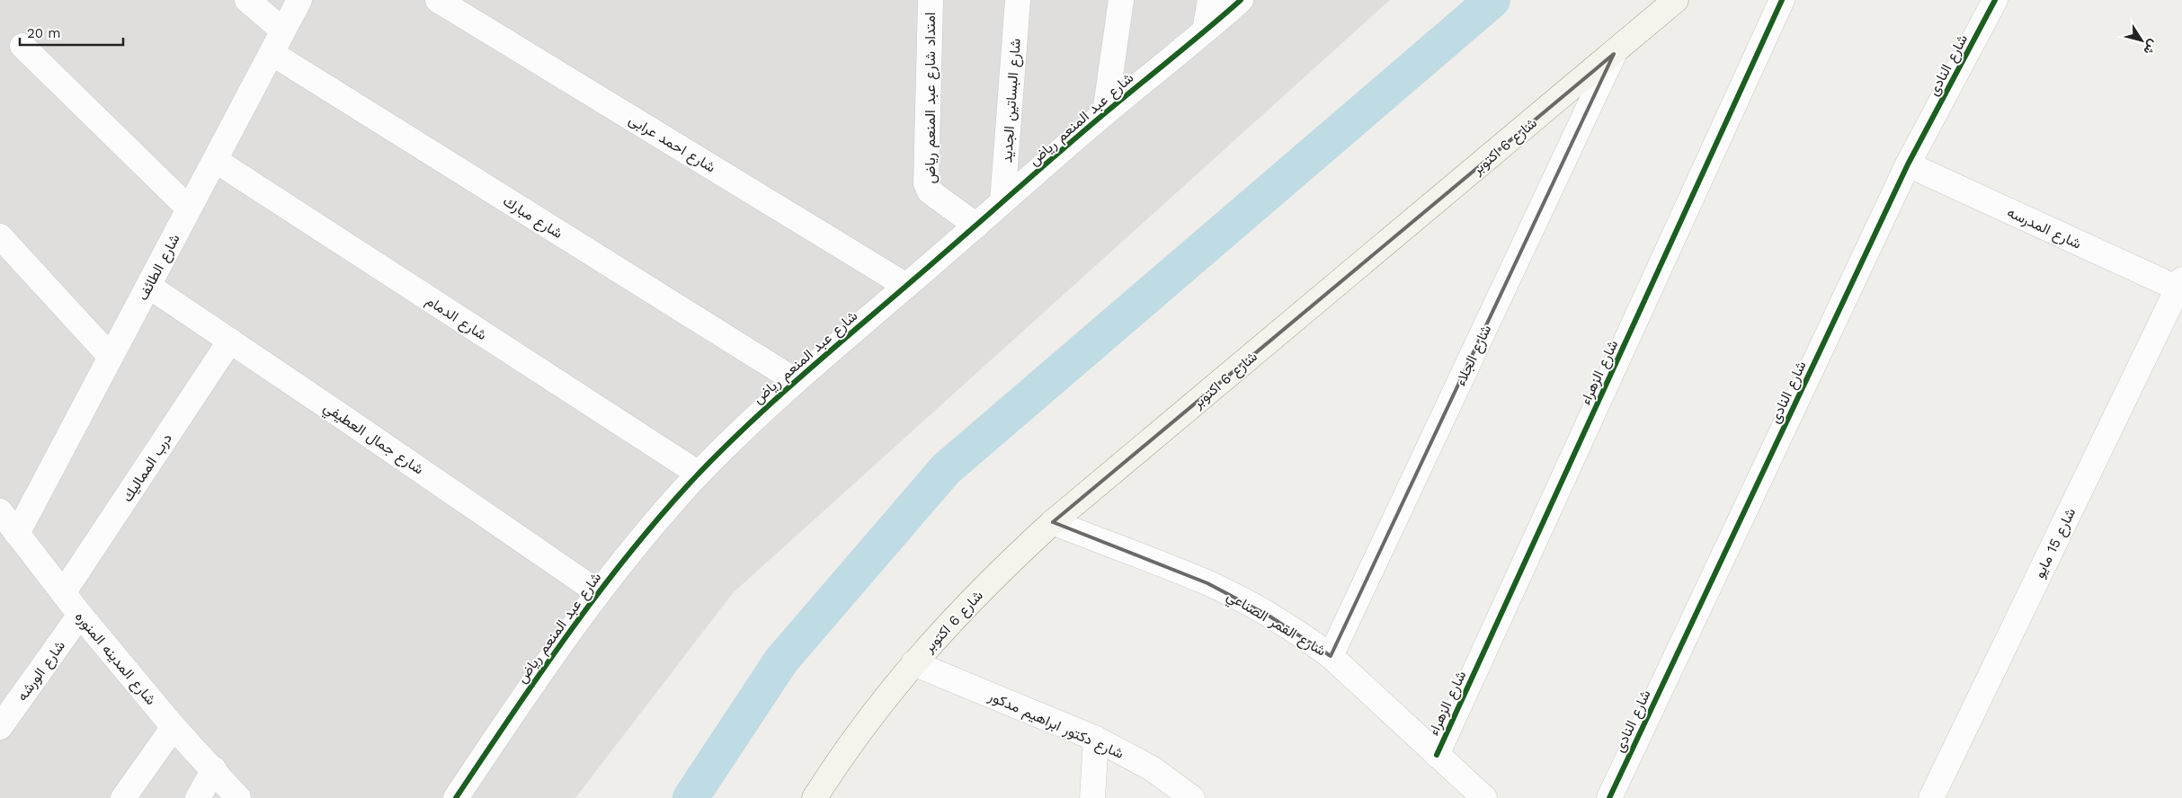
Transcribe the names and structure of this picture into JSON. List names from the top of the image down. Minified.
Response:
{"streets":{"main road":["شارع 6 اكتوبر"],"street":["شارع النادى","امتداد شارع عبد المنعم رياض","شارع البساتين الجديد","شارع عبد المنعم رياض","شارع احمد عرابى","شارع مبارك","شارع المدرسه","شارع الطائف","شارع الدمام","شارع الجلاء","شارع الزهراء","شارع جمال العطيفي","درب المماليك","شارع 15 مايو","شارع القمر الصناعي","شارع المدينه المنوره","شارع الورشه","شارع دكتور ابراهيم مدكور"]},"crossings":[["شارع النادى","شارع المدرسه"],["امتداد شارع عبد المنعم رياض","شارع عبد المنعم رياض"],["شارع البساتين الجديد","شارع عبد المنعم رياض"],["شارع عبد المنعم رياض","شارع احمد عرابى"],["شارع عبد المنعم رياض","شارع مبارك"],["شارع عبد المنعم رياض","شارع الدمام"],["شارع عبد المنعم رياض","شارع جمال العطيفي"],["شارع 6 اكتوبر","شارع الجلاء"],["شارع 6 اكتوبر","شارع القمر الصناعي"],["شارع 6 اكتوبر","شارع دكتور ابراهيم مدكور"],["شارع مبارك","شارع الطائف"],["شارع المدرسه","شارع 15 مايو"],["شارع الطائف","شارع الدمام"],["شارع الطائف","شارع جمال العطيفي"],["شارع الطائف","شارع المدينه المنوره"],["شارع الجلاء","شارع القمر الصناعي"],["شارع الزهراء","شارع القمر الصناعي"],["شارع جمال العطيفي","درب المماليك"],["درب المماليك","شارع المدينه المنوره"],["شارع المدينه المنوره","شارع الورشه"]],"scale_bar":"20 m","north":"bottom right"}
